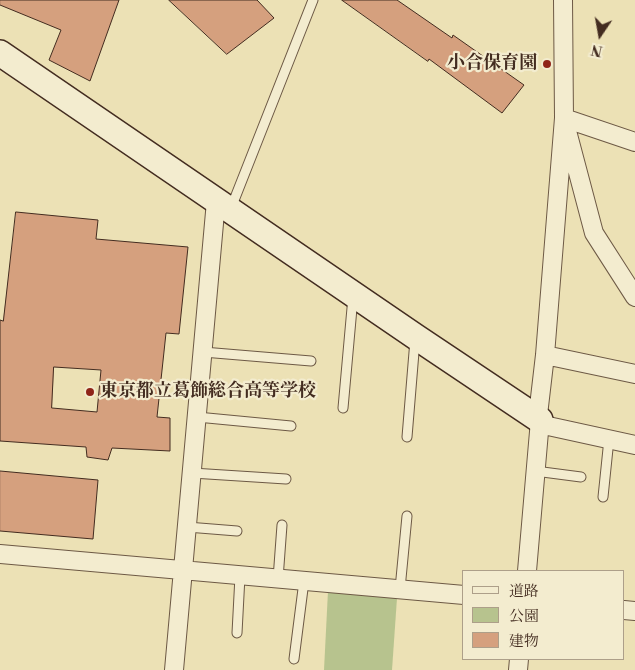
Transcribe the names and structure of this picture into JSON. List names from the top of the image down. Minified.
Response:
{"places":["小合保育園","東京都立葛飾総合高等学校"],"legend":["道路","公園","建物"],"north":"bottom"}
